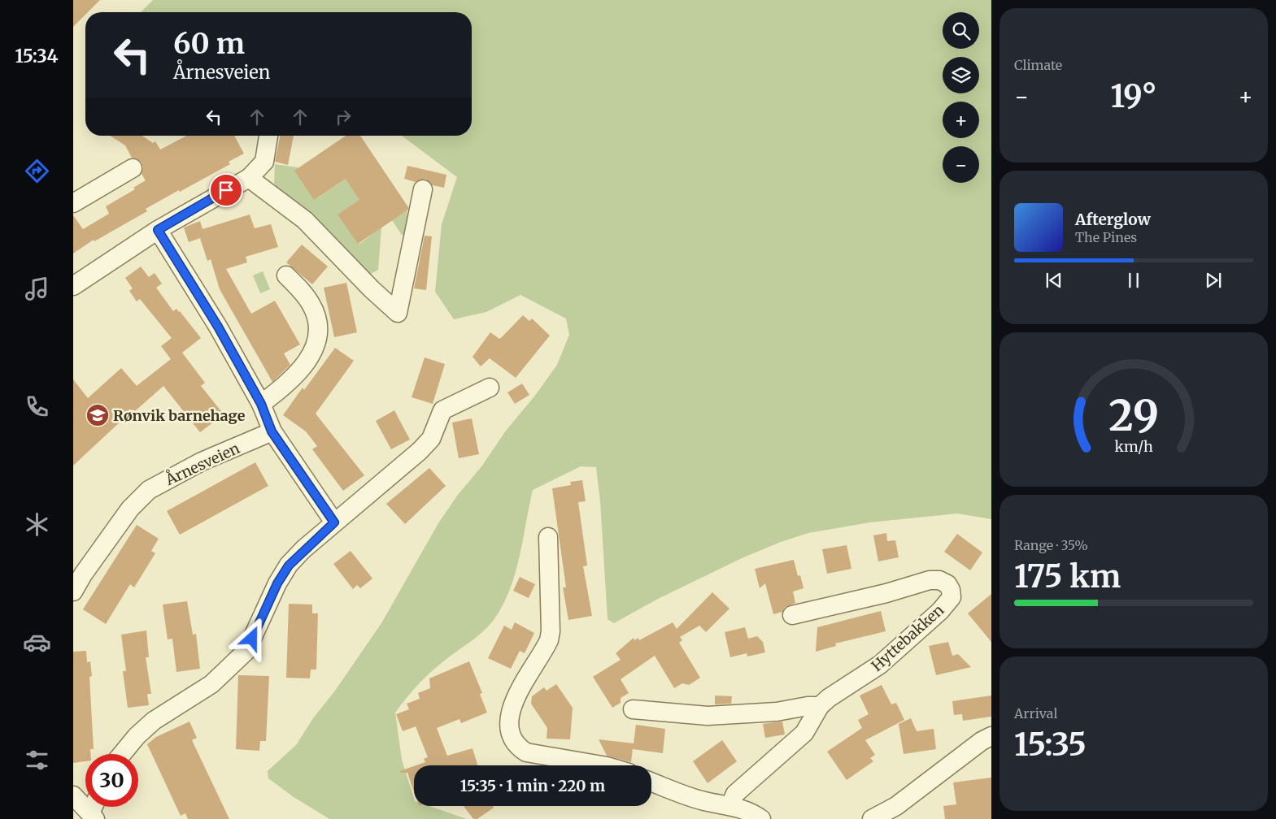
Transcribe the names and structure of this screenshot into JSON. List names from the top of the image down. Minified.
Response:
{"streets":{"street":["Årnesveien","Hyttebakken"]},"places":{"school or university":["Rønvik barnehage"]},"page":{"tabs":"15:34","tile":["Climate",["Range · 35%","175 km"],["Arrival","15:35"]],"map_buttons":["+","−"],"turn":["60 m","Årnesveien"],"heat":["−","19°","+"],"song":["Afterglow","The Pines"],"limit":"30","trip":"15:35 · 1 min · 220 m","gauge":["29","km/h"]}}
